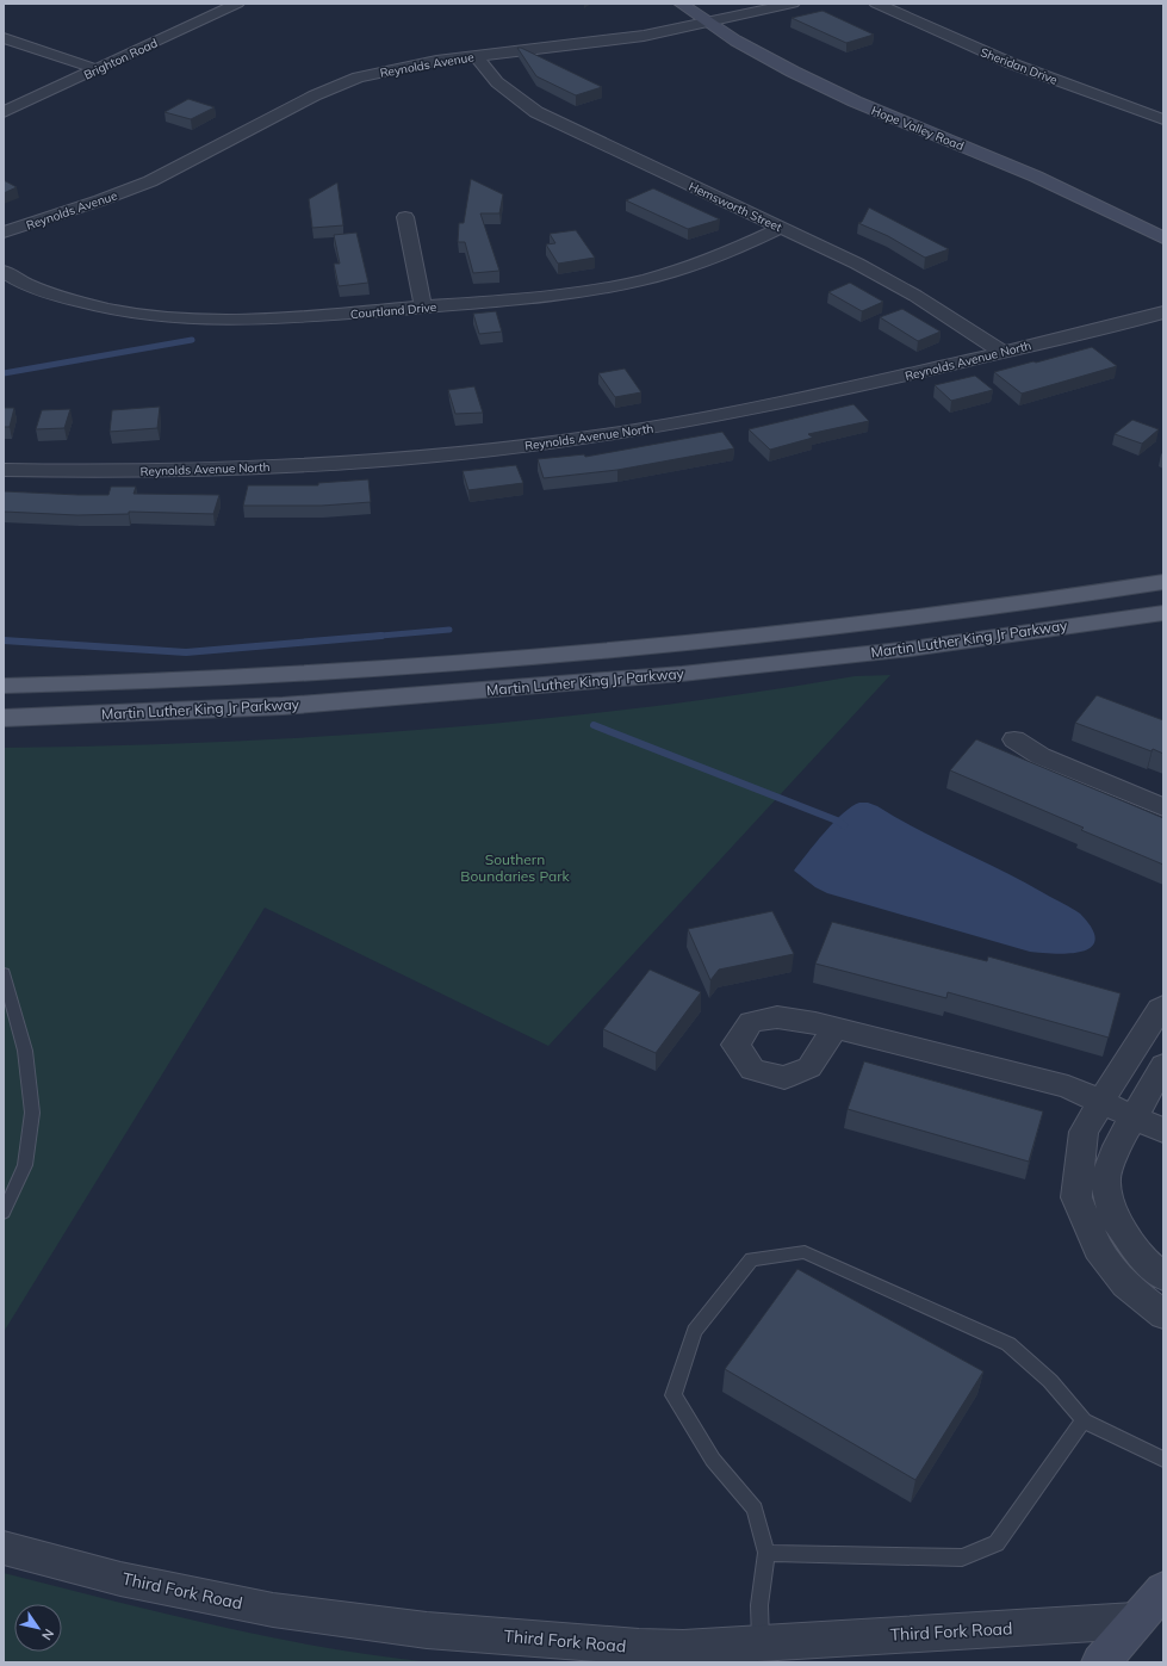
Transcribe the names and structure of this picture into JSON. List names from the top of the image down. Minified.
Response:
{"streets":{"main road":["Hope Valley Road","Martin Luther King Jr Parkway"],"street":["Brighton Road","Reynolds Avenue","Sheridan Drive","Hemsworth Street","Courtland Drive","Reynolds Avenue North","Third Fork Road"]},"crossings":[["Reynolds Avenue","Hope Valley Road"],["Reynolds Avenue","Hemsworth Street"],["Hemsworth Street","Courtland Drive"],["Hemsworth Street","Reynolds Avenue North"]],"parks":["Southern Boundaries Park"],"north":"bottom right"}
